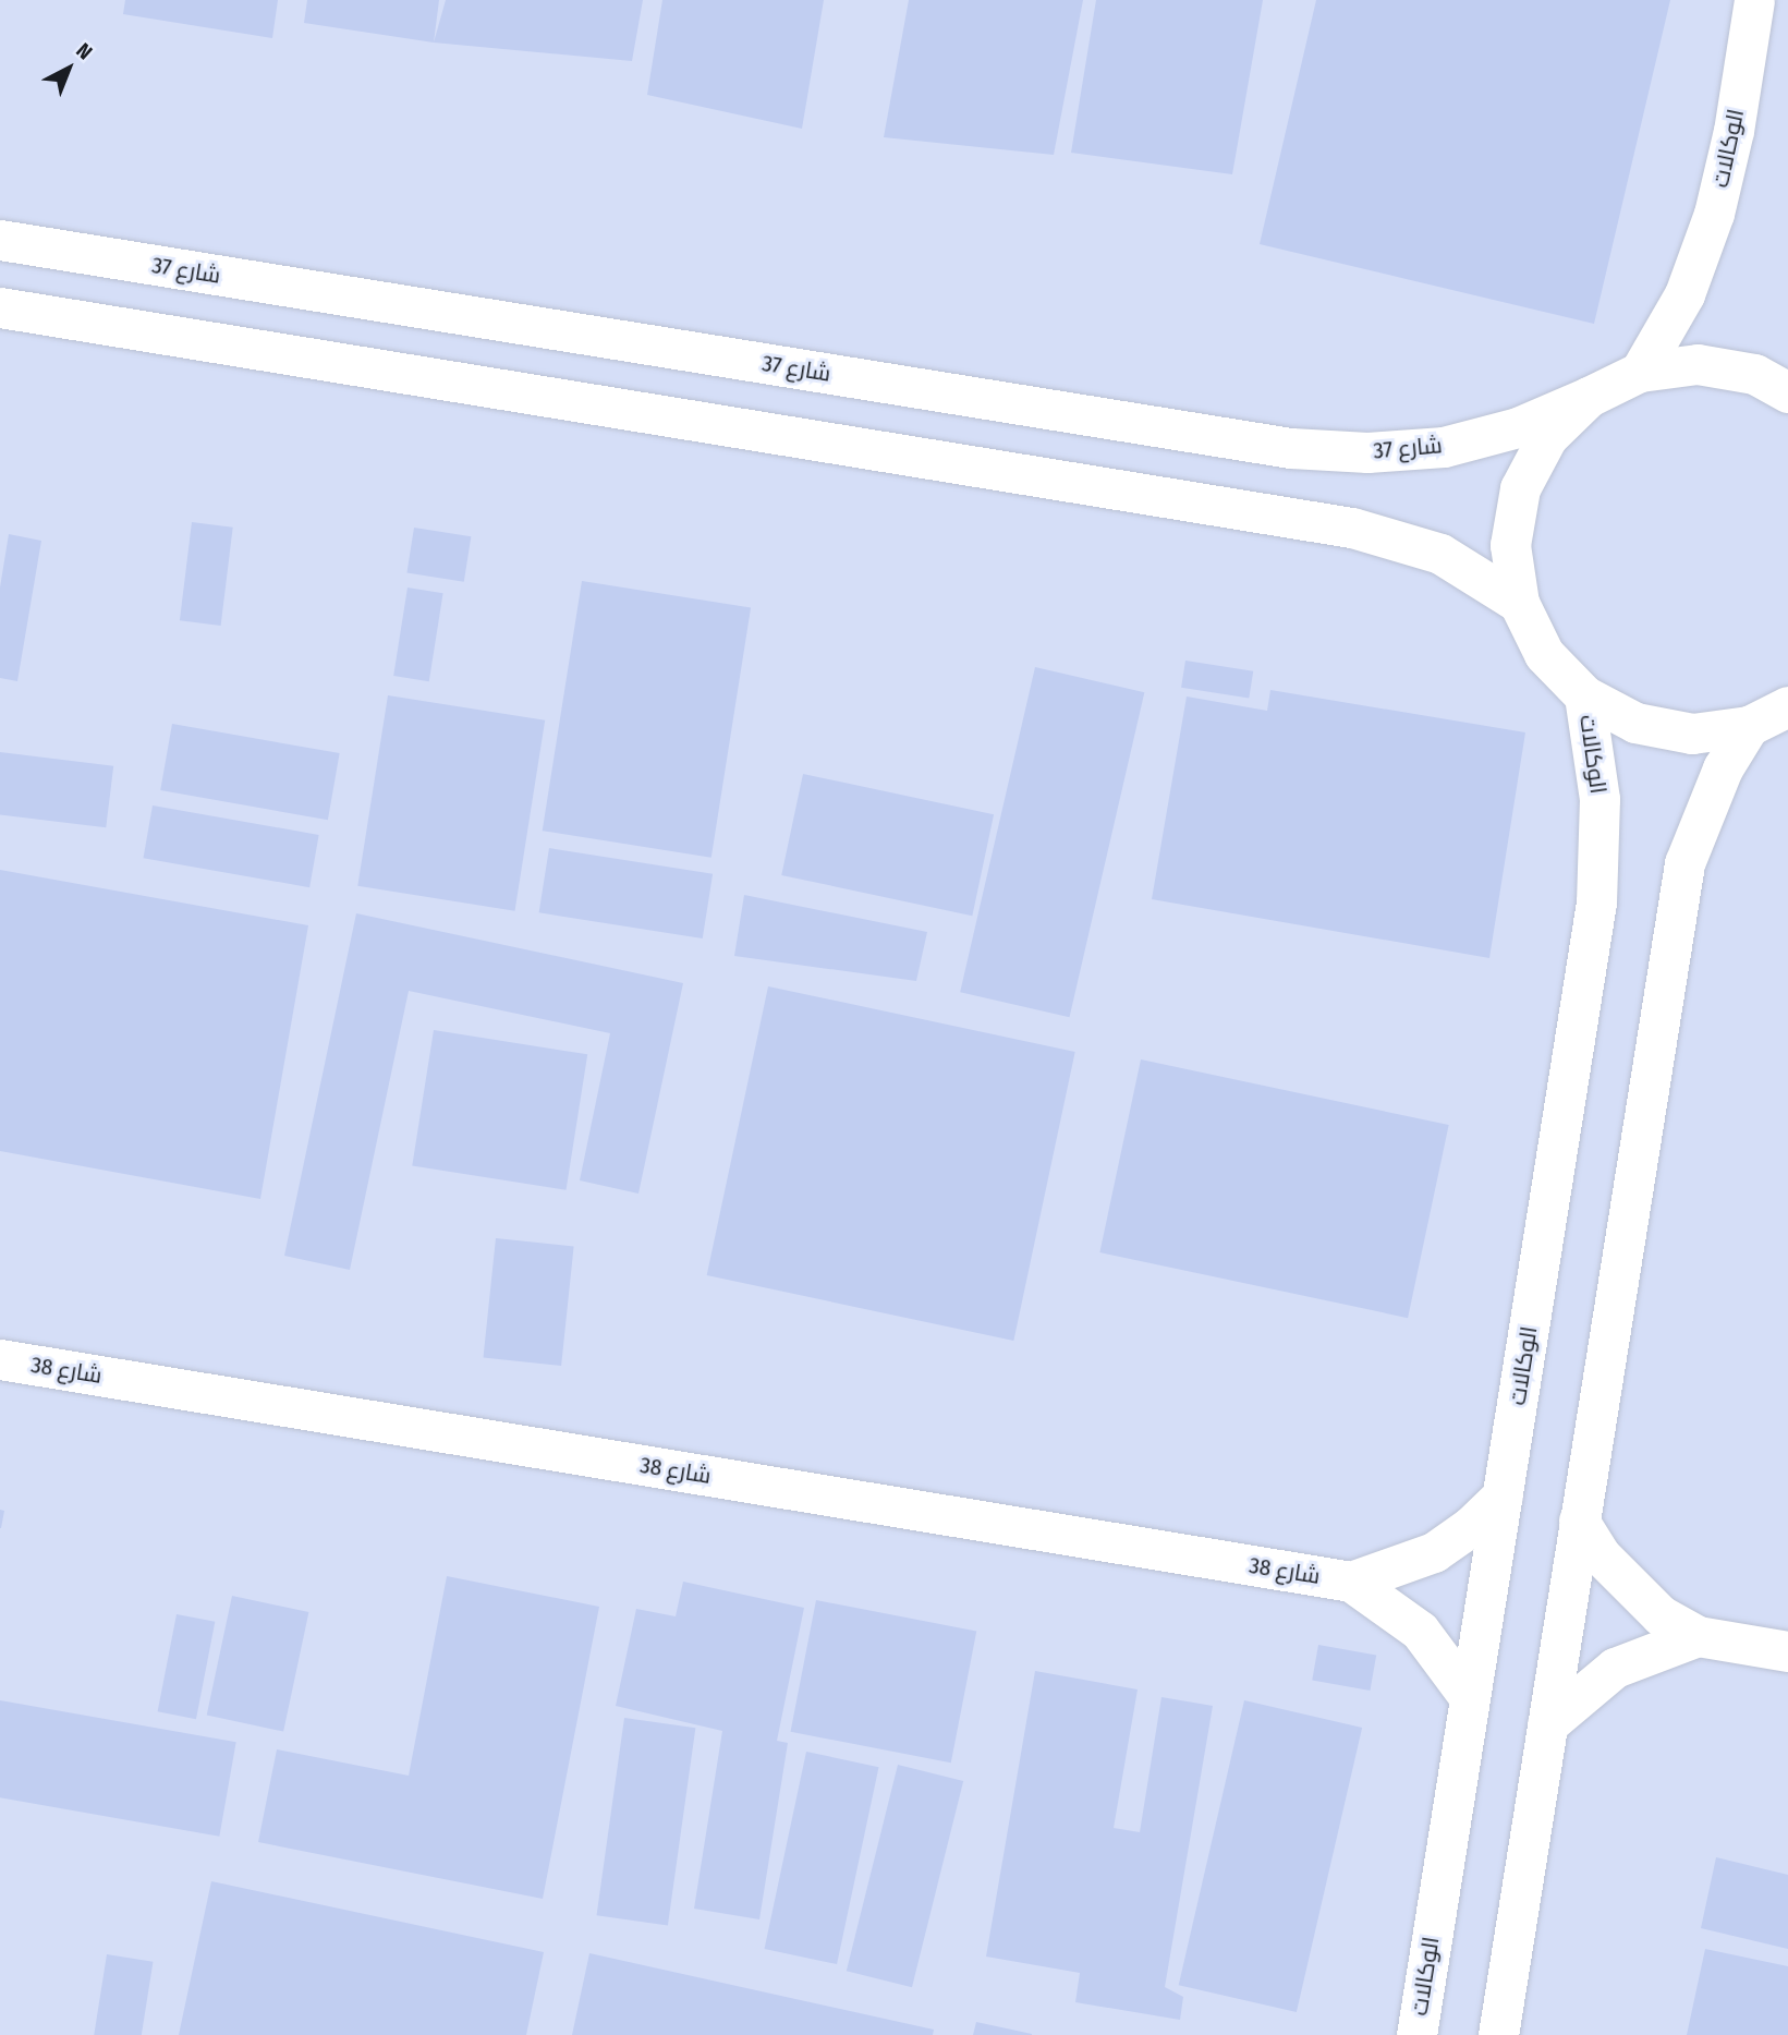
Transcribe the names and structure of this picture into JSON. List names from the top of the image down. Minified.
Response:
{"streets":{"street":["الوكالات","شارع 37","شارع 38"]},"crossings":[["الوكالات","شارع 37"],["الوكالات","شارع 38"]],"north":"top right"}
